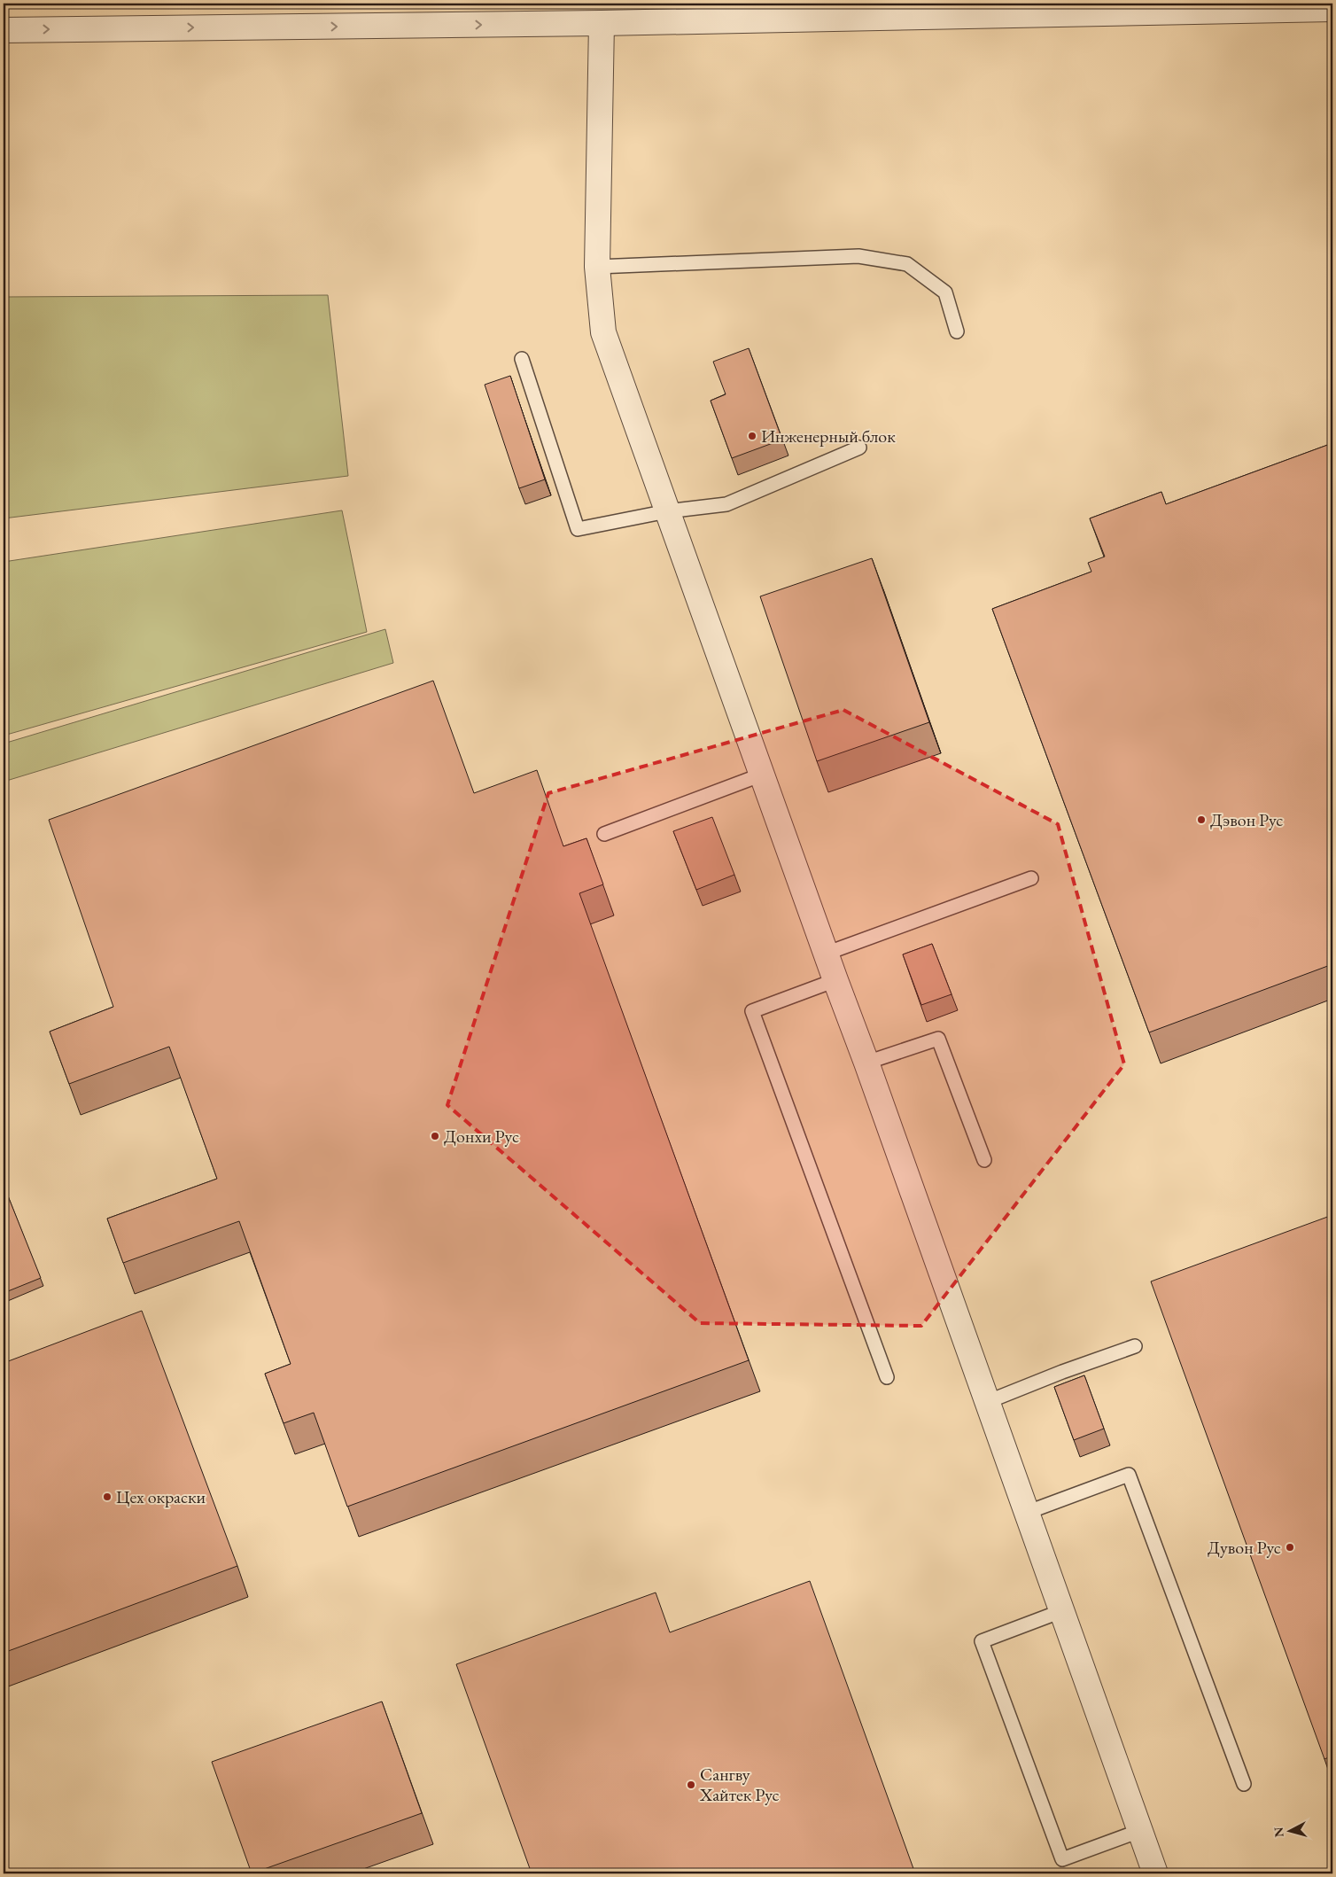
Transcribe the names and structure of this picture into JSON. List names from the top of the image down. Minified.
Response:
{"places":["Инженерный блок","Дэвон Рус","Донхи Рус","Цех окраски","Дувон Рус","Сангву Хайтек Рус"],"north":"left"}
